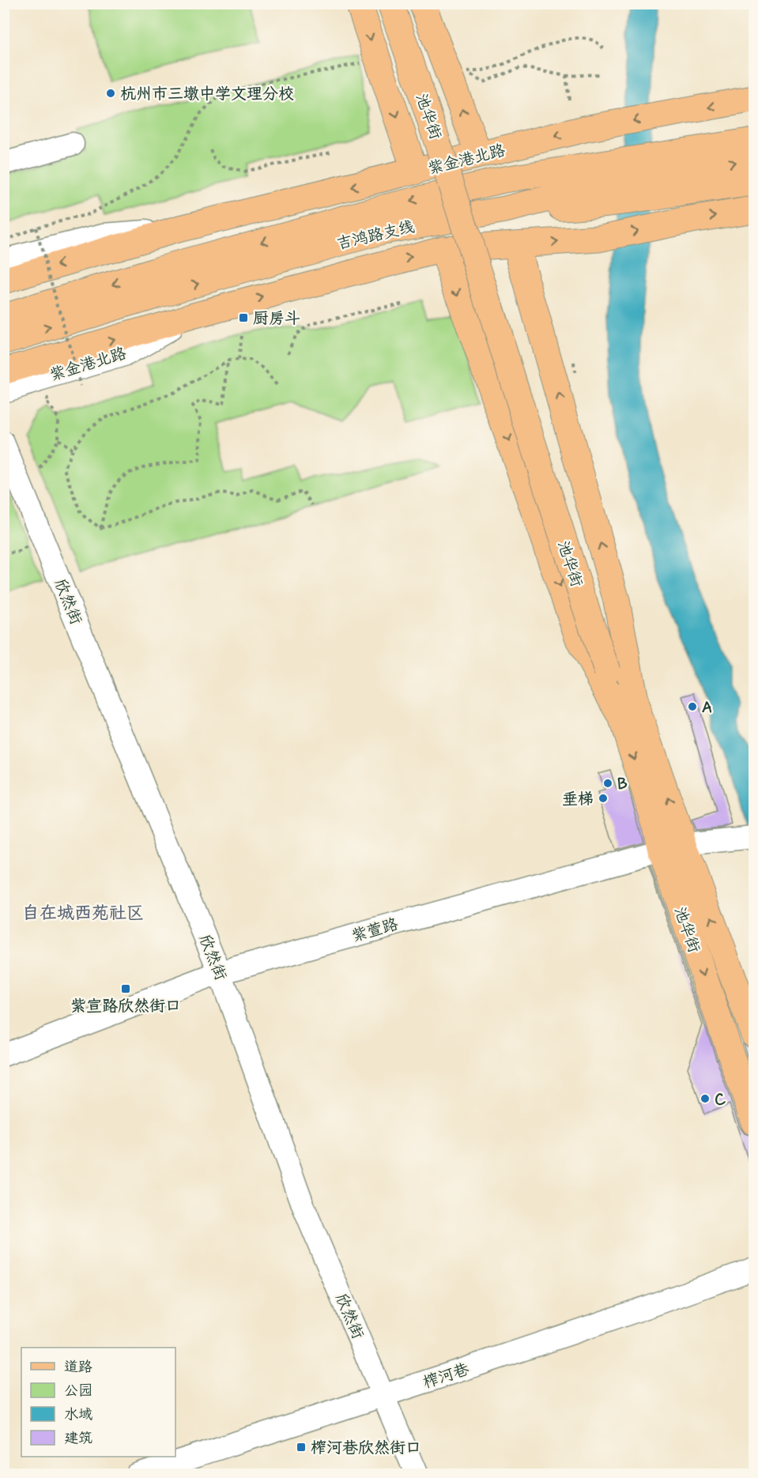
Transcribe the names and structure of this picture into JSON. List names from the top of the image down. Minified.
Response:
{"streets":{"main road":["池华街","紫金港北路","吉鸿路支线"],"street":["欣然街","紫萱路","榨河巷"]},"crossings":[["池华街","紫萱路"],["紫金港北路","吉鸿路支线"],["欣然街","紫萱路"],["欣然街","榨河巷"]],"districts":["自在城西苑社区"],"places":{"other":["杭州市三墩中学文理分校","A","B","垂梯","C"],"transit":["厨房斗","紫宣路欣然街口","榨河巷欣然街口"]},"legend":["道路","公园","水域","建筑"]}
